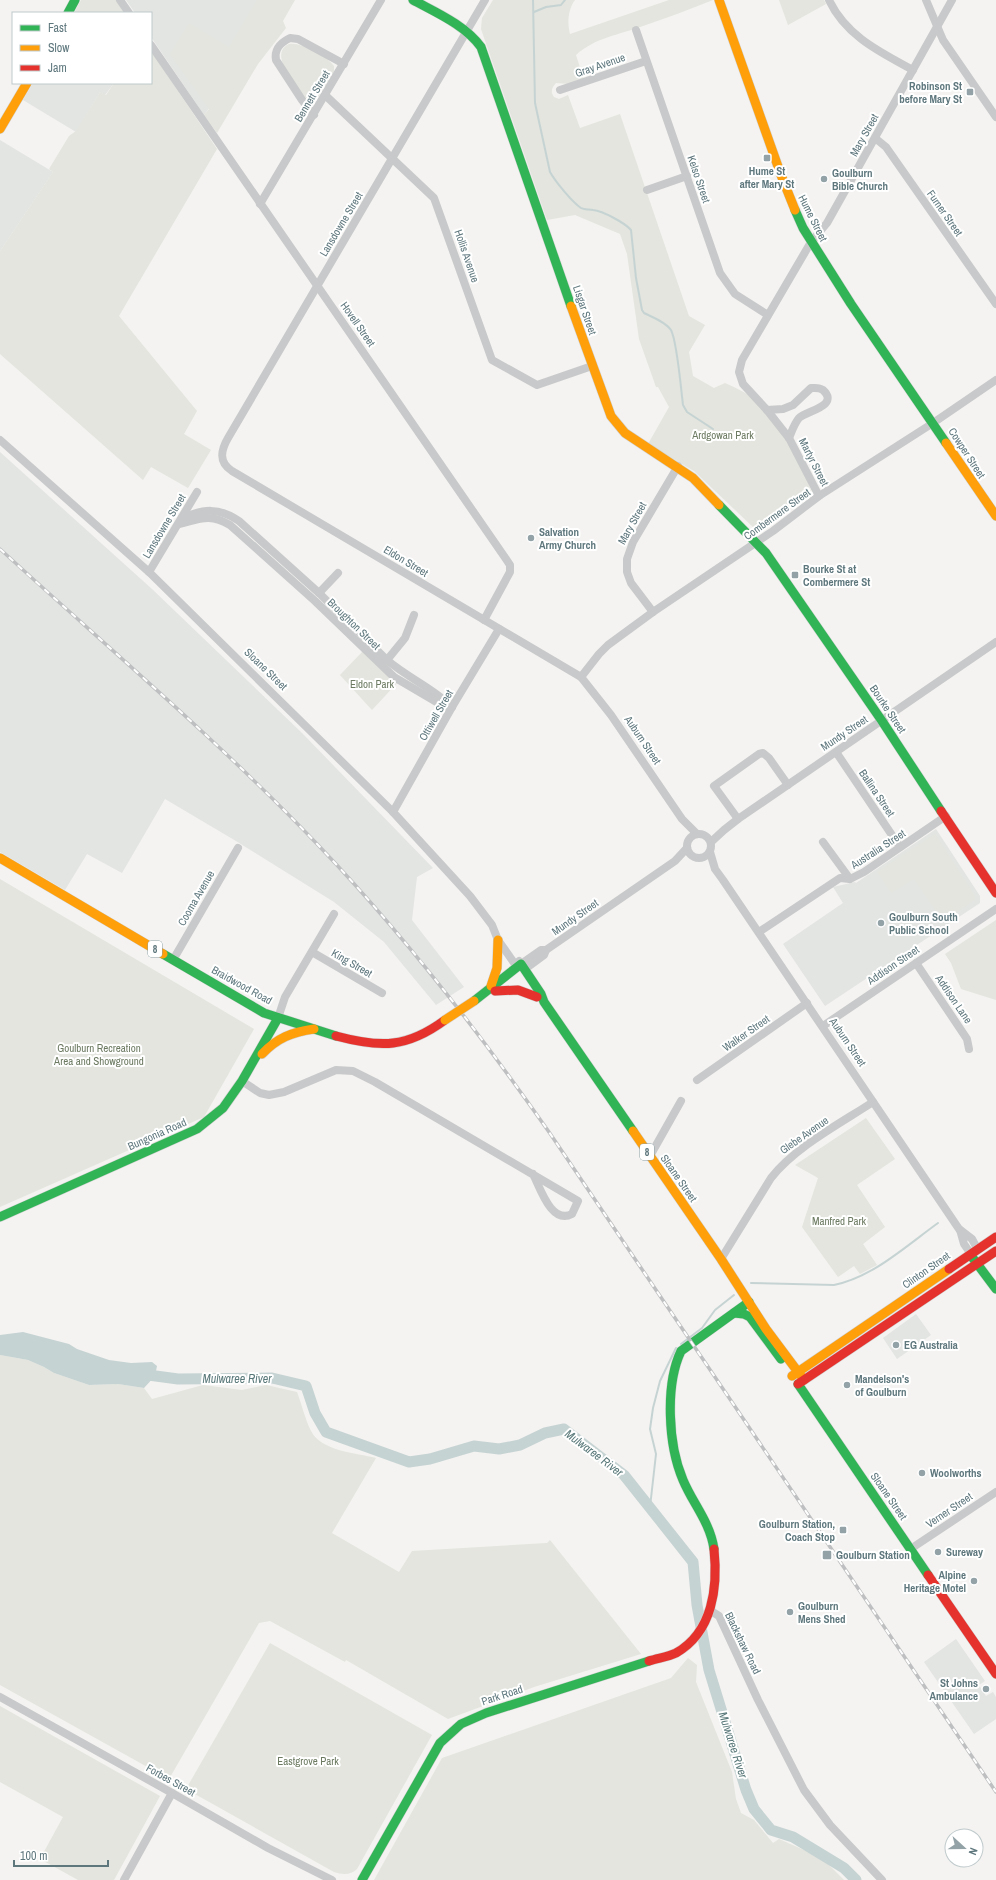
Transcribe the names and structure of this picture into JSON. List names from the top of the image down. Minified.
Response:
{"streets":{"street":["Gray Avenue","Bennett Street","Mary Street","Kelso Street","Furner Street","Hume Street","Lansdowne Street","Hollis Avenue","Lisgar Street","Hovell Street","Cowper Street","Martyr Street","Combermere Street","Eldon Street","Broughton Street","Sloane Street","Bourke Street","Ottiwell Street","Mundy Street","Auburn Street","Ballina Street","Australia Street","Cooma Avenue","8","King Street","Addison Street","Braidwood Road","Addison Lane","Walker Street","Bungonia Road","Glebe Avenue","Clinton Street","Verner Street","Blackshaw Road","Park Road","Forbes Street"]},"crossings":[["Gray Avenue","Kelso Street"],["Bennett Street","Hollis Avenue"],["Bennett Street","Hovell Street"],["Mary Street","Kelso Street"],["Mary Street","Furner Street"],["Mary Street","Hume Street"],["Mary Street","Lisgar Street"],["Mary Street","Martyr Street"],["Mary Street","Combermere Street"],["Hume Street","Cowper Street"],["Hume Street","Combermere Street"],["Lansdowne Street","Hollis Avenue"],["Lansdowne Street","Lisgar Street"],["Lansdowne Street","Hovell Street"],["Lansdowne Street","Eldon Street"],["Lansdowne Street","Broughton Street"],["Lansdowne Street","Sloane Street"],["Hollis Avenue","Lisgar Street"],["Lisgar Street","Combermere Street"],["Lisgar Street","Bourke Street"],["Hovell Street","Eldon Street"],["Cowper Street","Combermere Street"],["Martyr Street","Combermere Street"],["Combermere Street","Eldon Street"],["Combermere Street","Bourke Street"],["Combermere Street","Auburn Street"],["Eldon Street","Ottiwell Street"],["Eldon Street","Auburn Street"],["Broughton Street","Ottiwell Street"],["Sloane Street","Ottiwell Street"],["Sloane Street","Mundy Street"],["Sloane Street","Braidwood Road"],["Sloane Street","Glebe Avenue"],["Sloane Street","Clinton Street"],["Sloane Street","Verner Street"],["Sloane Street","Blackshaw Road"],["Bourke Street","Mundy Street"],["Bourke Street","Australia Street"],["Mundy Street","Auburn Street"],["Mundy Street","Ballina Street"],["Mundy Street","Braidwood Road"],["Auburn Street","Australia Street"],["Auburn Street","Addison Street"],["Auburn Street","Walker Street"],["Auburn Street","Glebe Avenue"],["Auburn Street","Clinton Street"],["Ballina Street","Australia Street"],["Cooma Avenue","Braidwood Road"],["Addison Street","Addison Lane"],["Braidwood Road","Bungonia Road"],["Blackshaw Road","Park Road"]],"water":["Mulwaree River"],"parks":["Ardgowan Park","Eldon Park","Goulburn Recreation Area and Showground","Manfred Park","Eastgrove Park"],"places":{"transit":["Robinson St before Mary St","Hume St after Mary St","Bourke St at Combermere St","Goulburn Station, Coach Stop","Goulburn Station"],"other":["Goulburn Bible Church","Salvation Army Church","Goulburn South Public School","EG Australia","Mandelson's of Goulburn","Woolworths","Sureway","Alpine Heritage Motel","Goulburn Mens Shed","St Johns Ambulance"]},"legend":["Fast","Slow","Jam"],"scale_bar":"100 m","north":"right"}
